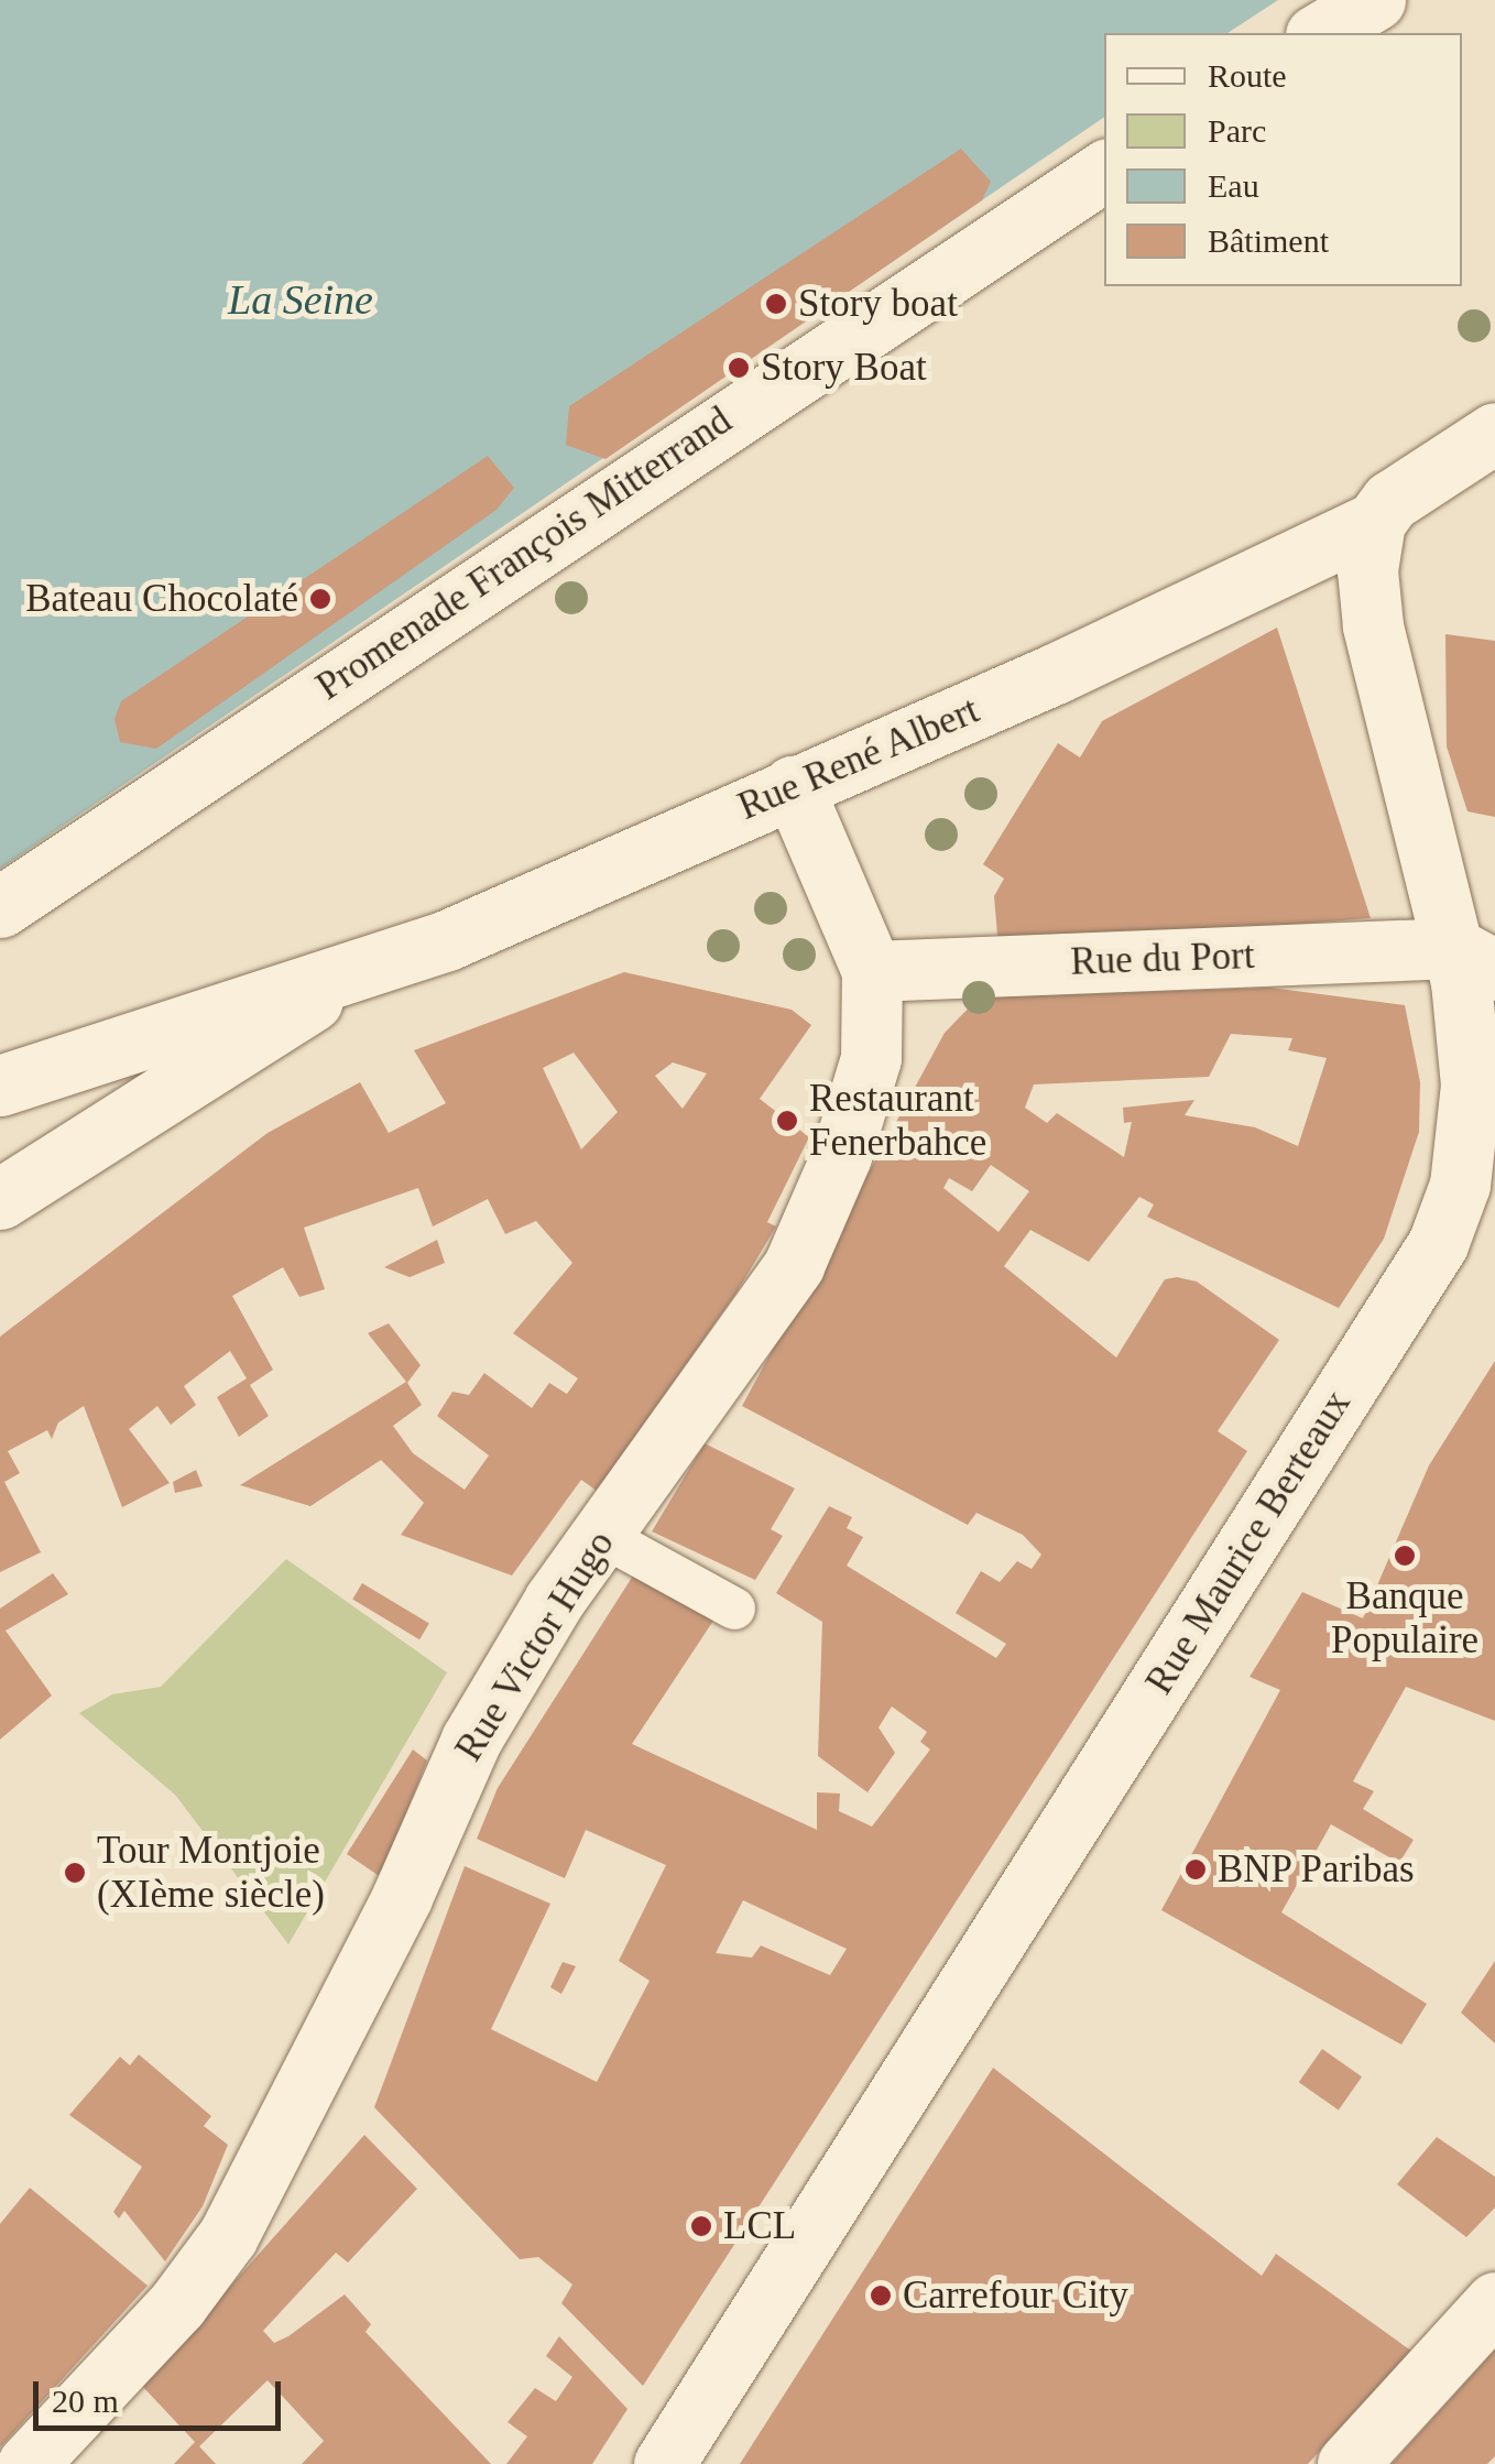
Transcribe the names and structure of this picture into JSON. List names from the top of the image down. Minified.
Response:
{"streets":{"street":["Promenade François Mitterrand","Rue René Albert","Rue du Port","Rue Maurice Berteaux","Rue Victor Hugo"]},"crossings":[["Rue René Albert","Rue Maurice Berteaux"],["Rue René Albert","Rue Victor Hugo"],["Rue du Port","Rue Maurice Berteaux"],["Rue du Port","Rue Victor Hugo"]],"water":["La Seine"],"places":["Story boat","Story Boat","Bateau Chocolaté","Restaurant Fenerbahce","Banque Populaire","BNP Paribas","Tour Montjoie (XIème siècle)","LCL","Carrefour City"],"legend":["Route","Parc","Eau","Bâtiment"],"scale_bar":"20 m"}
